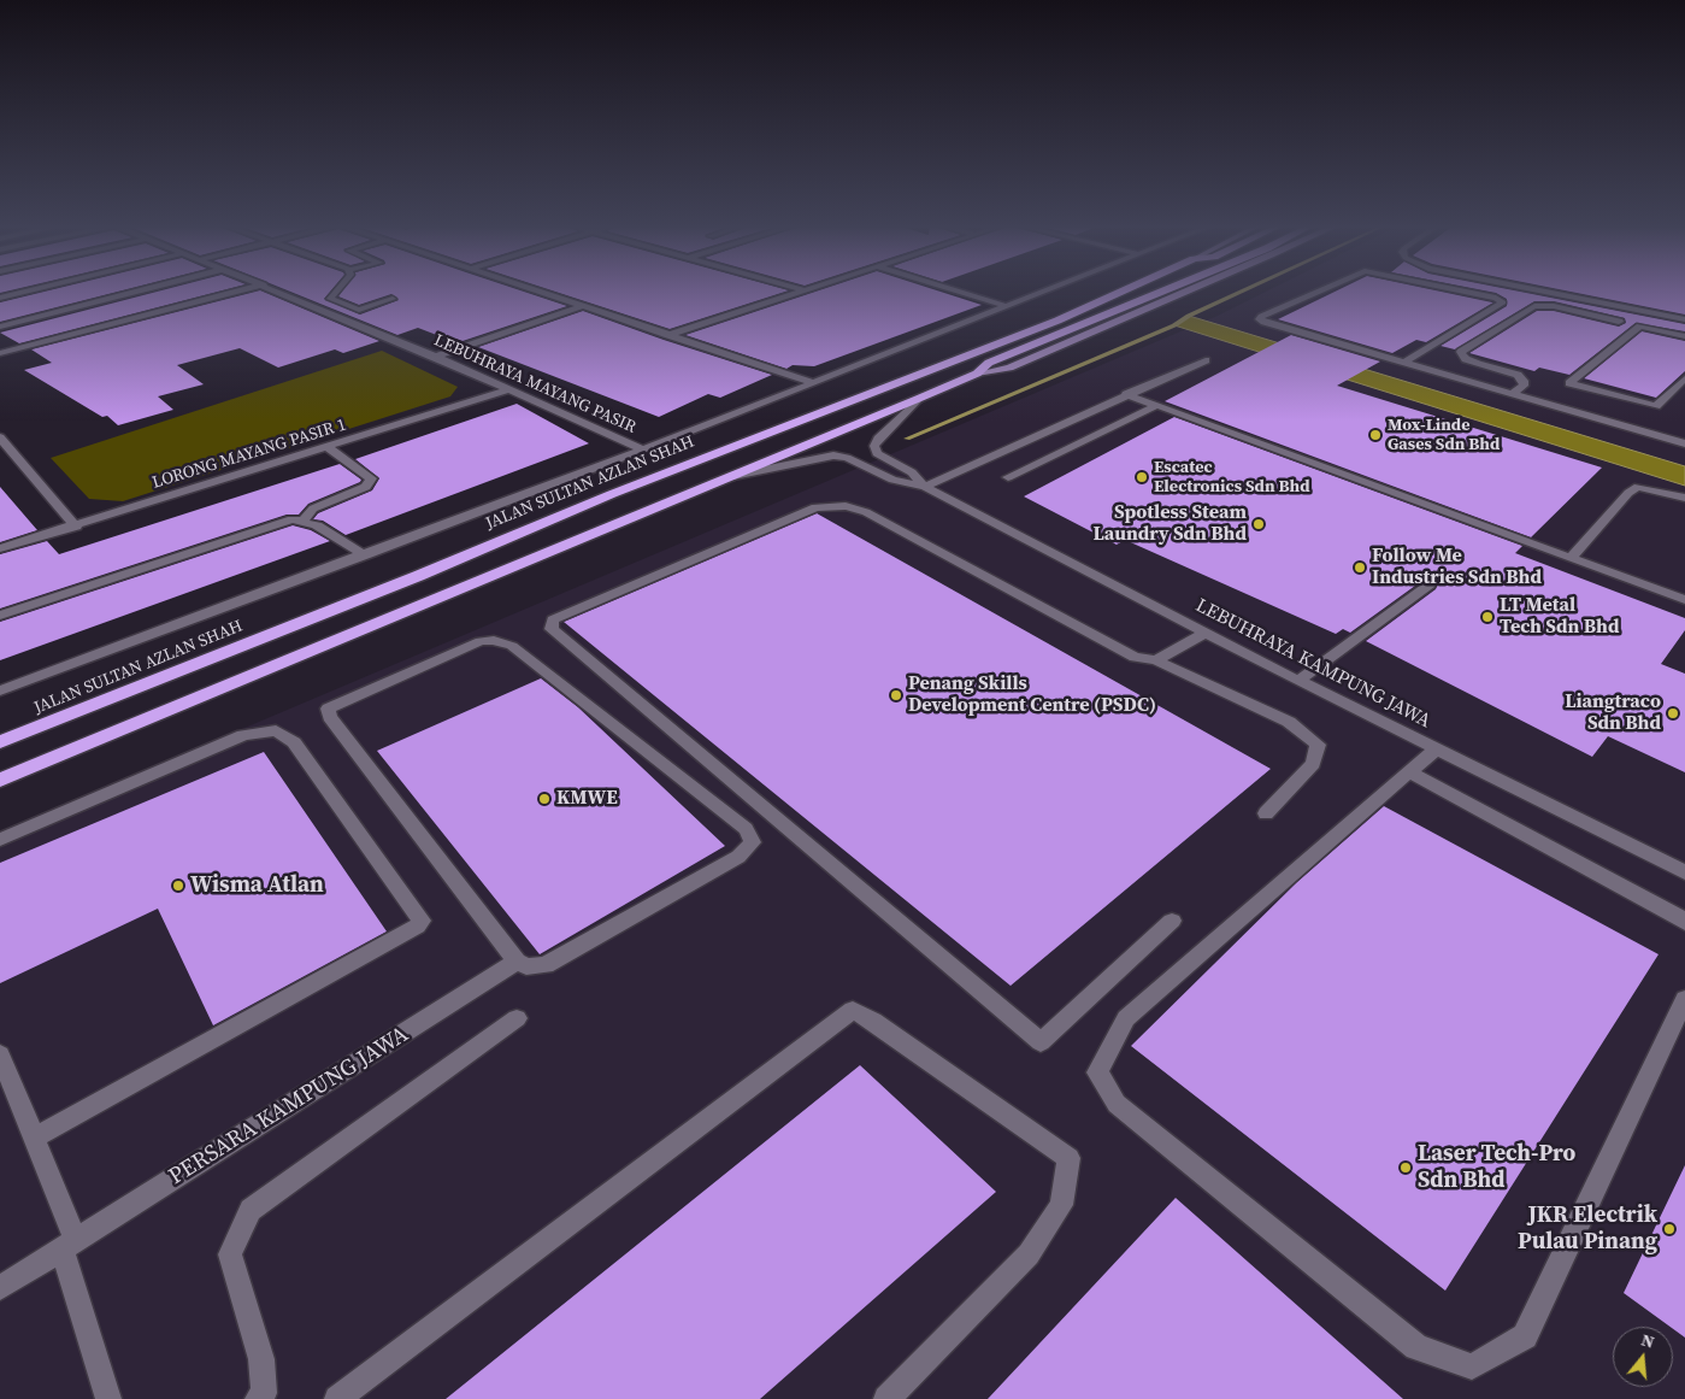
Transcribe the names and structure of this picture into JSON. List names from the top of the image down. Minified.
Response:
{"streets":{"highway":["JALAN SULTAN AZLAN SHAH"],"street":["LEBUHRAYA MAYANG PASIR","LORONG MAYANG PASIR 1","LEBUHRAYA KAMPUNG JAWA","PERSARA KAMPUNG JAWA"]},"crossings":[["LEBUHRAYA MAYANG PASIR","LORONG MAYANG PASIR 1"]],"places":["Mox-Linde Gases Sdn Bhd","Escatec Electronics Sdn Bhd","Spotless Steam Laundry Sdn Bhd","Follow Me Industries Sdn Bhd","LT Metal Tech Sdn Bhd","Penang Skills Development Centre (PSDC)","Liangtraco Sdn Bhd","KMWE","Wisma Atlan","Laser Tech-Pro Sdn Bhd","JKR Electrik Pulau Pinang"],"north":"top"}
